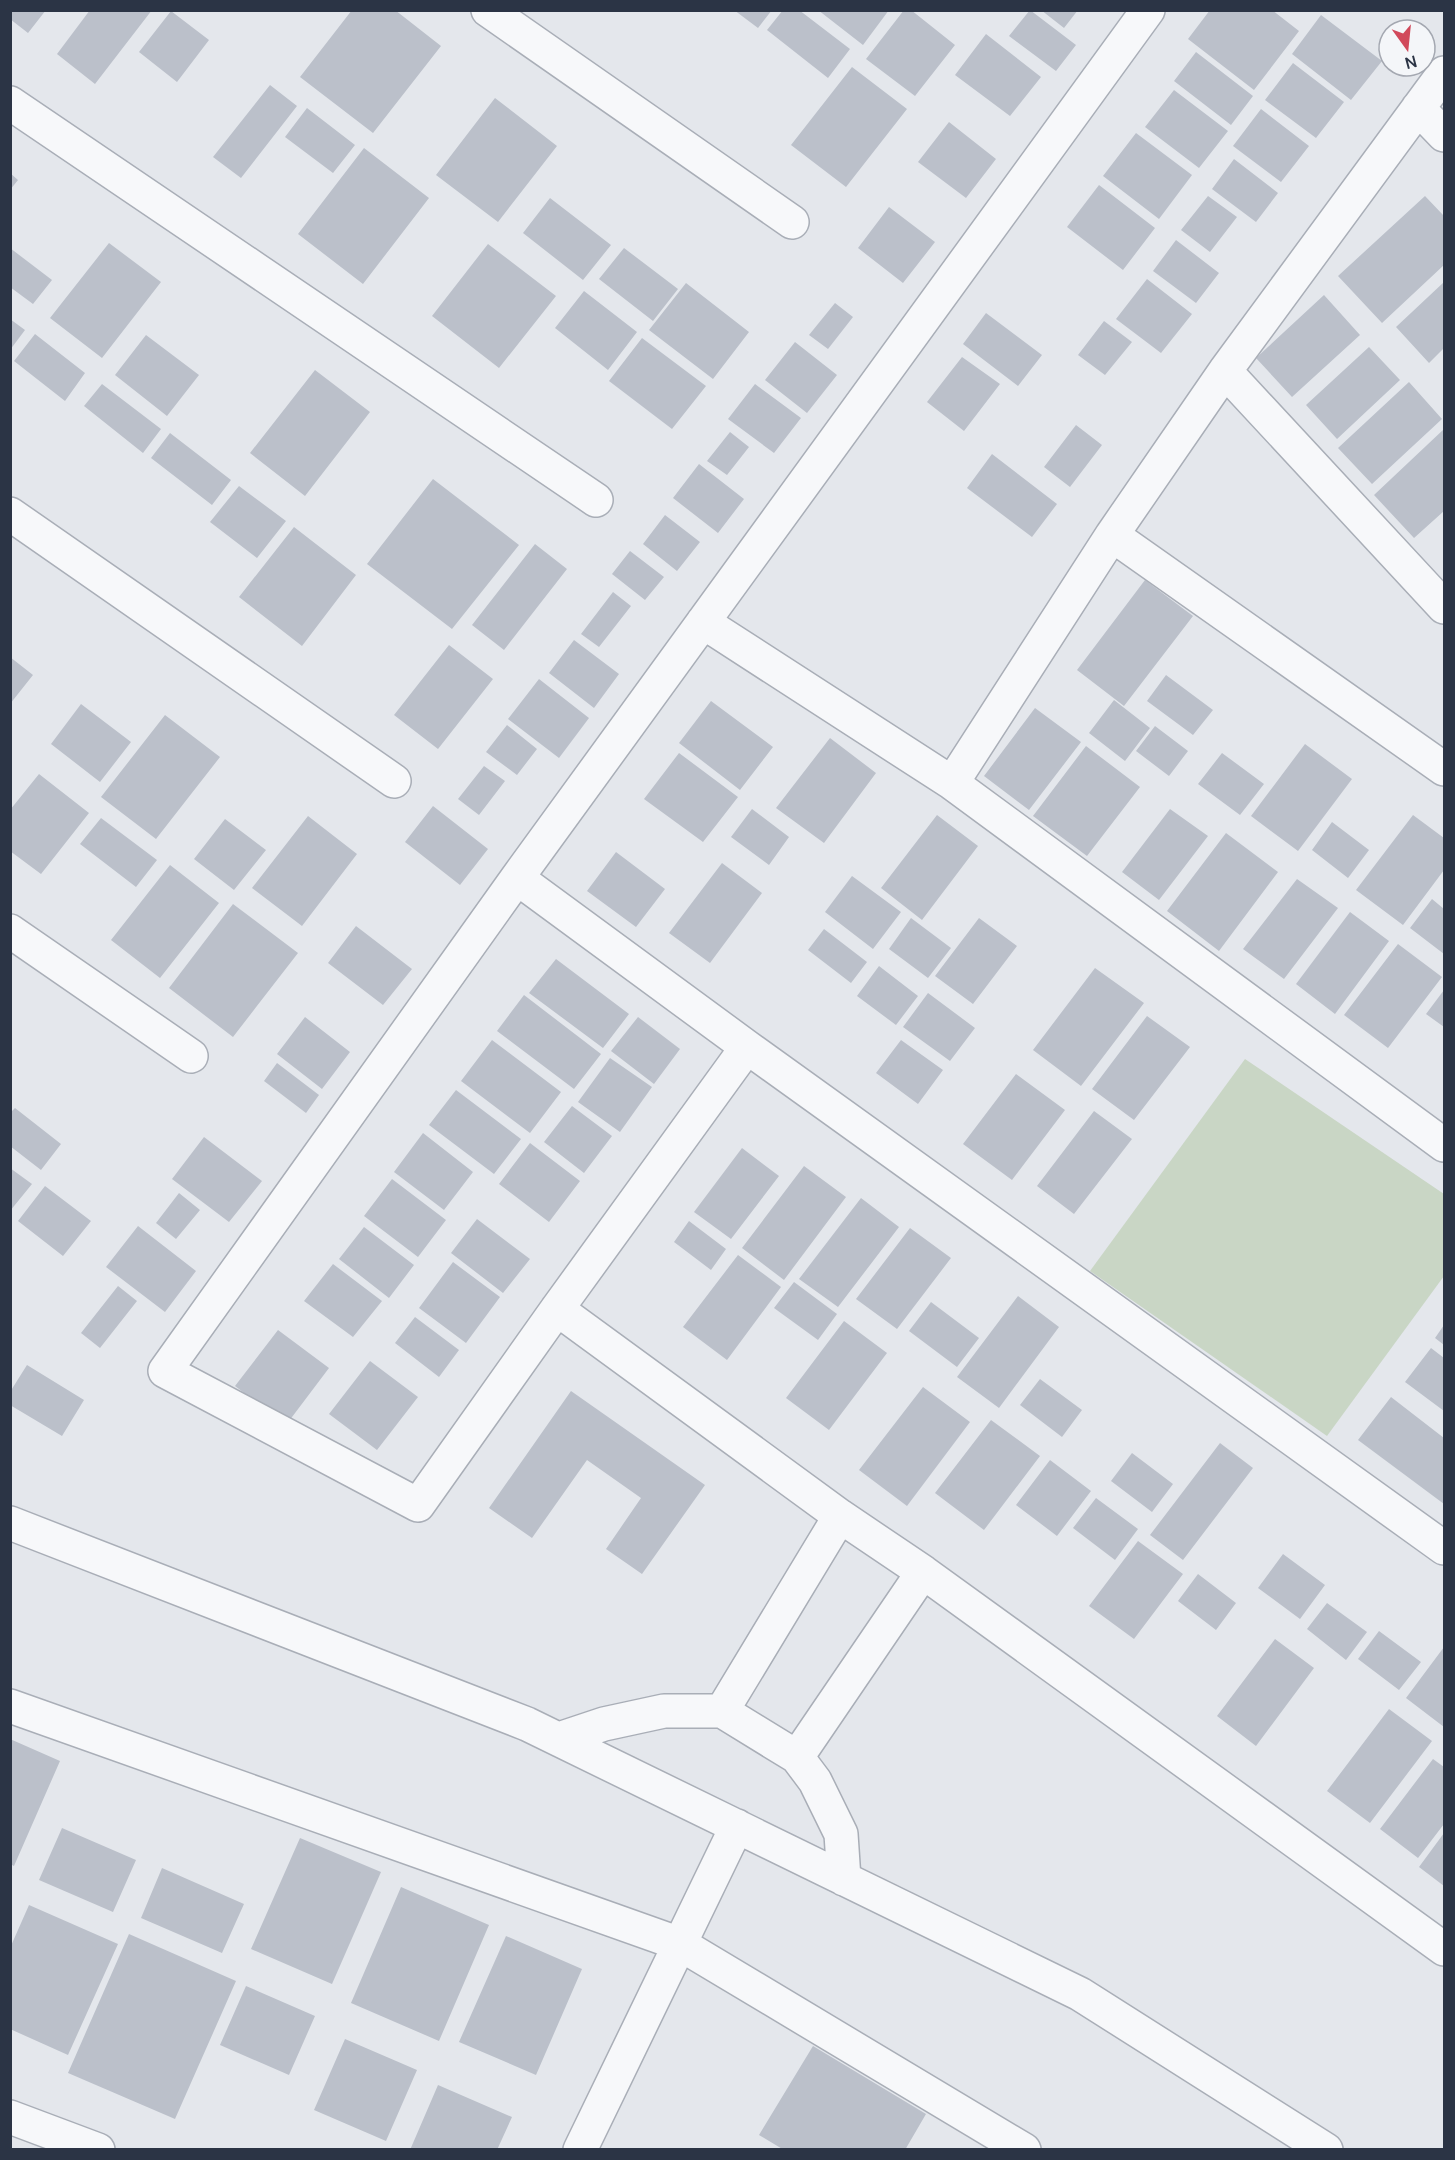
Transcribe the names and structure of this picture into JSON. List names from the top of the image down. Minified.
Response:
{"north":"bottom"}
